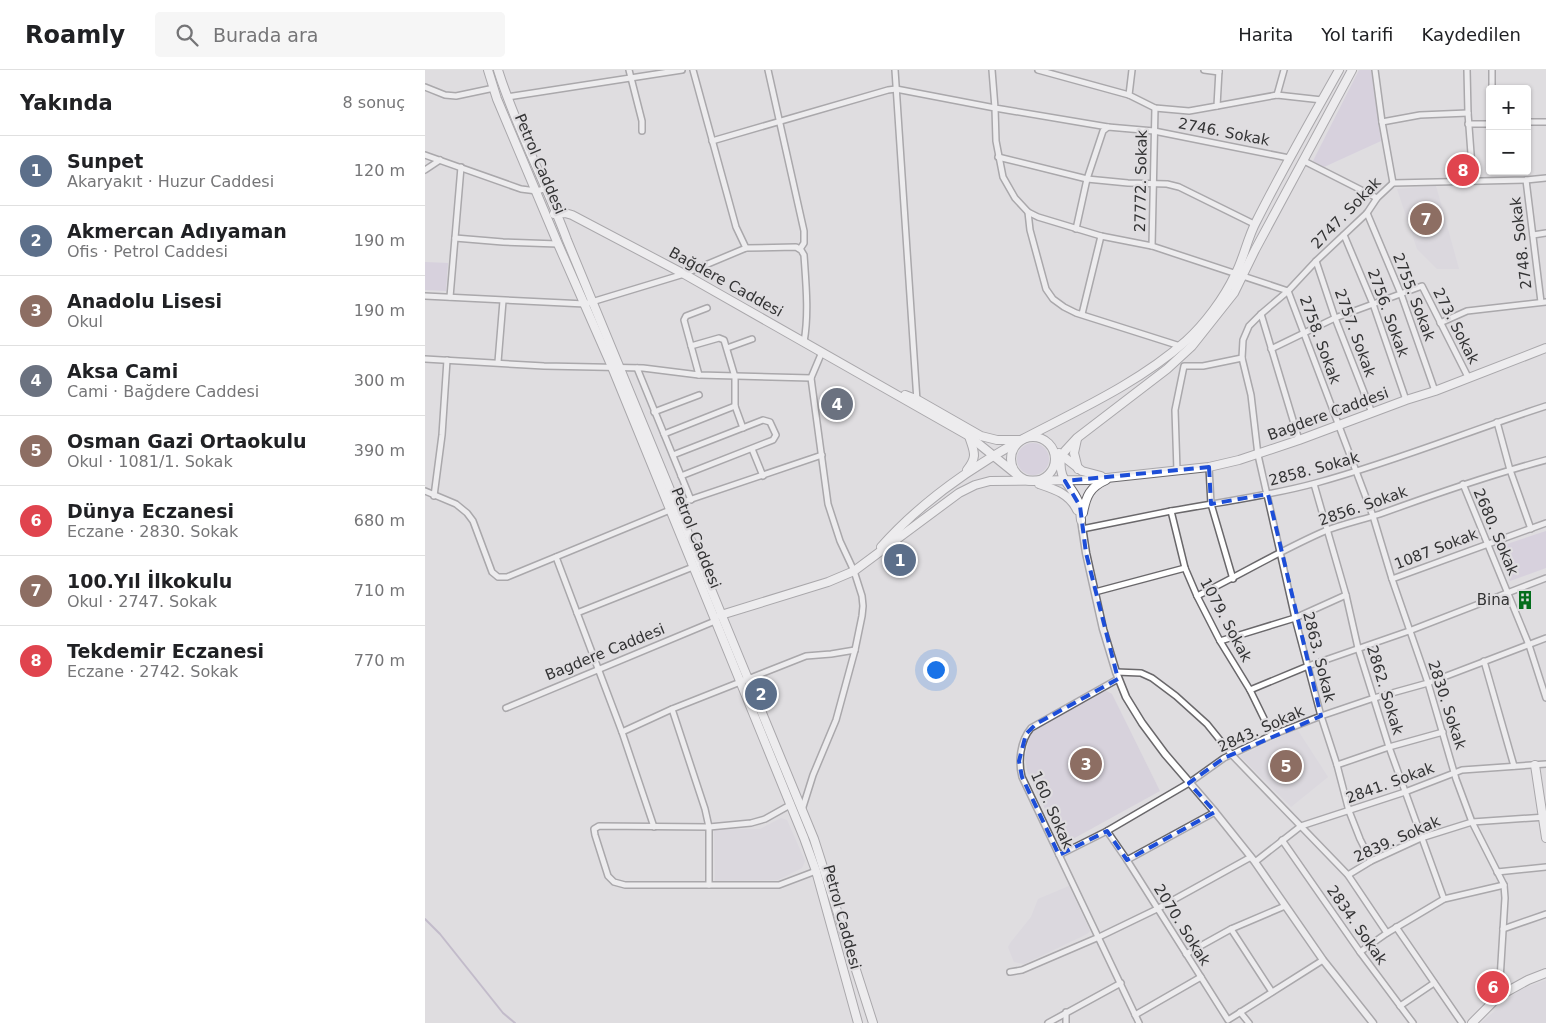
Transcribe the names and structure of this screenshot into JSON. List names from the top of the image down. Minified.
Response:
{"streets":{"main road":["Petrol Caddesi","Bağdere Caddesi","Bagdere Caddesi"],"street":["2746. Sokak","27772. Sokak","2747. Sokak","2748. Sokak","2755. Sokak","2756. Sokak","273. Sokak","2757. Sokak","2758. Sokak","2858. Sokak","2856. Sokak","2680. Sokak","1087 Sokak","1079. Sokak","2863. Sokak","2862. Sokak","2830. Sokak","2843. Sokak","2841. Sokak","160. Sokak","2839. Sokak","2070. Sokak","2834. Sokak"]},"crossings":[["2746. Sokak","27772. Sokak"],["Petrol Caddesi","Bagdere Caddesi"],["2747. Sokak","2748. Sokak"],["2747. Sokak","2755. Sokak"],["2747. Sokak","2756. Sokak"],["2747. Sokak","2757. Sokak"],["2747. Sokak","2758. Sokak"],["2747. Sokak","2863. Sokak"],["2755. Sokak","273. Sokak"],["2755. Sokak","Bagdere Caddesi"],["2756. Sokak","Bagdere Caddesi"],["273. Sokak","Bagdere Caddesi"],["2757. Sokak","Bagdere Caddesi"],["2758. Sokak","Bagdere Caddesi"],["2758. Sokak","2830. Sokak"],["Bagdere Caddesi","2863. Sokak"],["Bagdere Caddesi","2830. Sokak"],["2858. Sokak","1079. Sokak"],["2858. Sokak","2863. Sokak"],["2858. Sokak","2862. Sokak"],["2858. Sokak","2830. Sokak"],["2856. Sokak","2680. Sokak"],["2856. Sokak","1079. Sokak"],["2856. Sokak","2863. Sokak"],["2856. Sokak","2862. Sokak"],["2856. Sokak","2830. Sokak"],["2680. Sokak","1087 Sokak"],["2680. Sokak","2843. Sokak"],["1087 Sokak","2830. Sokak"],["1079. Sokak","2843. Sokak"],["2863. Sokak","2843. Sokak"],["2863. Sokak","2841. Sokak"],["2863. Sokak","2839. Sokak"],["2862. Sokak","2843. Sokak"],["2862. Sokak","2841. Sokak"],["2862. Sokak","2839. Sokak"],["2830. Sokak","2843. Sokak"],["2830. Sokak","2841. Sokak"],["2830. Sokak","2839. Sokak"],["2843. Sokak","160. Sokak"],["2843. Sokak","2070. Sokak"],["2841. Sokak","160. Sokak"],["2841. Sokak","2070. Sokak"],["2841. Sokak","2834. Sokak"]],"places":{"building":["Bina"]},"page":{"header":"Roamly","search":"Burada ara","nav":["Harita","Yol tarifi","Kaydedilen"],"heading":["Yakında","8 sonuç"],"map_buttons":["+","−"],"list":[{"mark":"1","name":"Sunpet","note":"Akaryakıt · Huzur Caddesi","value":"120 m"},{"mark":"2","name":"Akmercan Adıyaman","note":"Ofis · Petrol Caddesi","value":"190 m"},{"mark":"3","name":"Anadolu Lisesi","note":"Okul","value":"190 m"},{"mark":"4","name":"Aksa Cami","note":"Cami · Bağdere Caddesi","value":"300 m"},{"mark":"5","name":"Osman Gazi Ortaokulu","note":"Okul · 1081/1. Sokak","value":"390 m"},{"mark":"6","name":"Dünya Eczanesi","note":"Eczane · 2830. Sokak","value":"680 m"},{"mark":"7","name":"100.Yıl İlkokulu","note":"Okul · 2747. Sokak","value":"710 m"},{"mark":"8","name":"Tekdemir Eczanesi","note":"Eczane · 2742. Sokak","value":"770 m"}],"pins":["8","7","4","1","2","3","5","6"]}}
